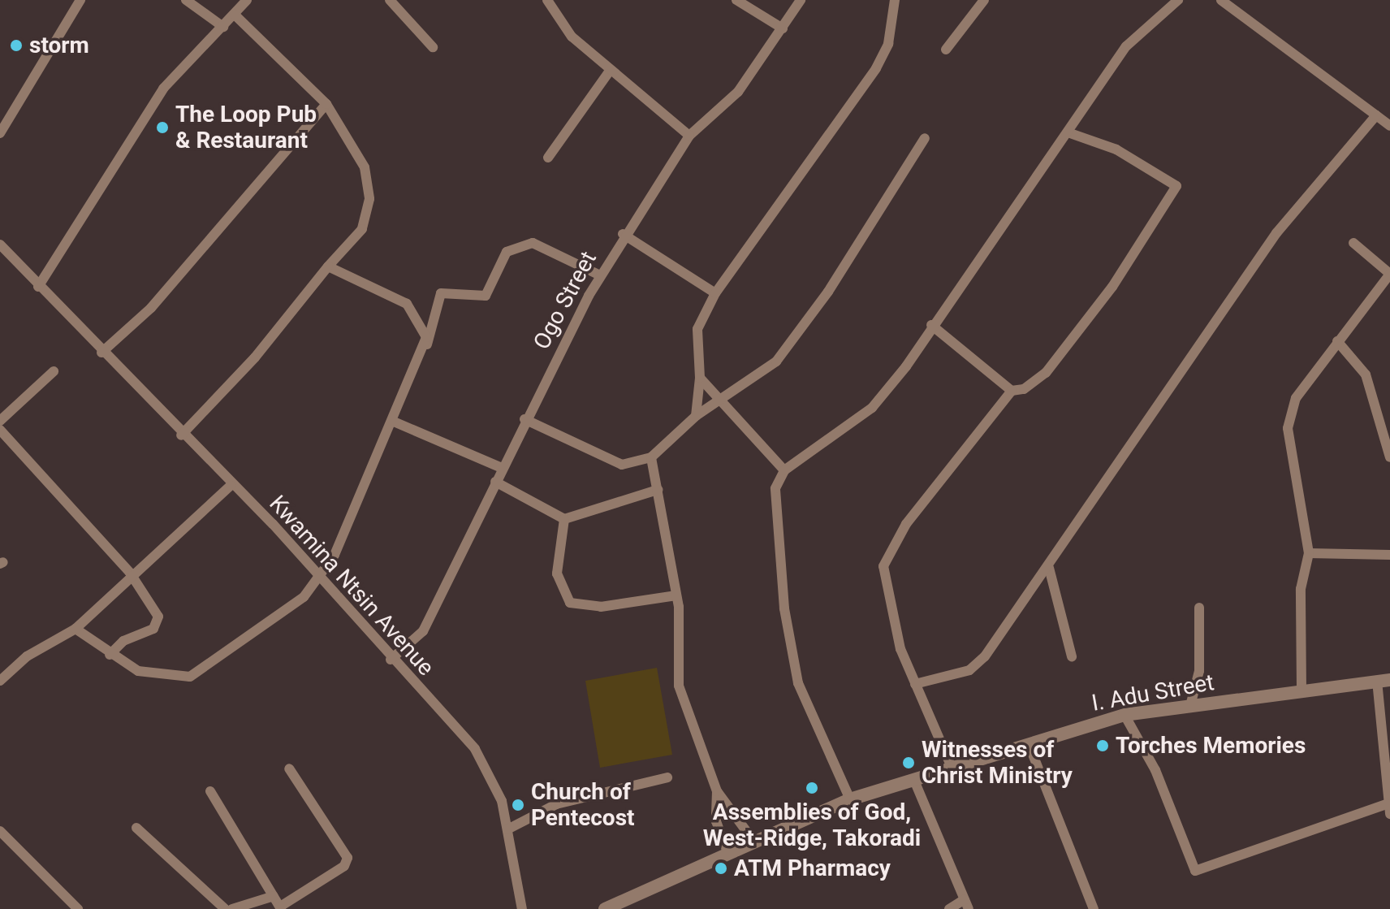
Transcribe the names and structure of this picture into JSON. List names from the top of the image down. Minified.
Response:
{"streets":{"street":["Ogo Street","Kwamina Ntsin Avenue","I. Adu Street"]},"crossings":[["Ogo Street","Kwamina Ntsin Avenue"]],"places":["storm","The Loop Pub & Restaurant","Torches Memories","Witnesses of Christ Ministry","Assemblies of God, West-Ridge, Takoradi","Church of Pentecost","ATM Pharmacy"]}
